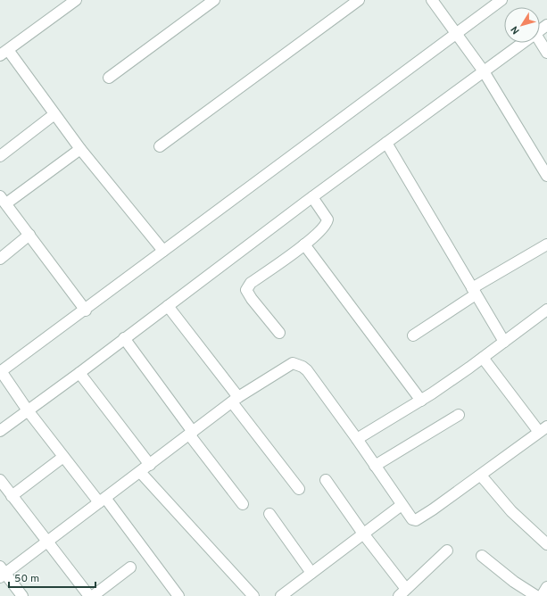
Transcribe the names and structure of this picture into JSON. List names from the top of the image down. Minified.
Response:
{"scale_bar":"50 m","north":"bottom left"}
